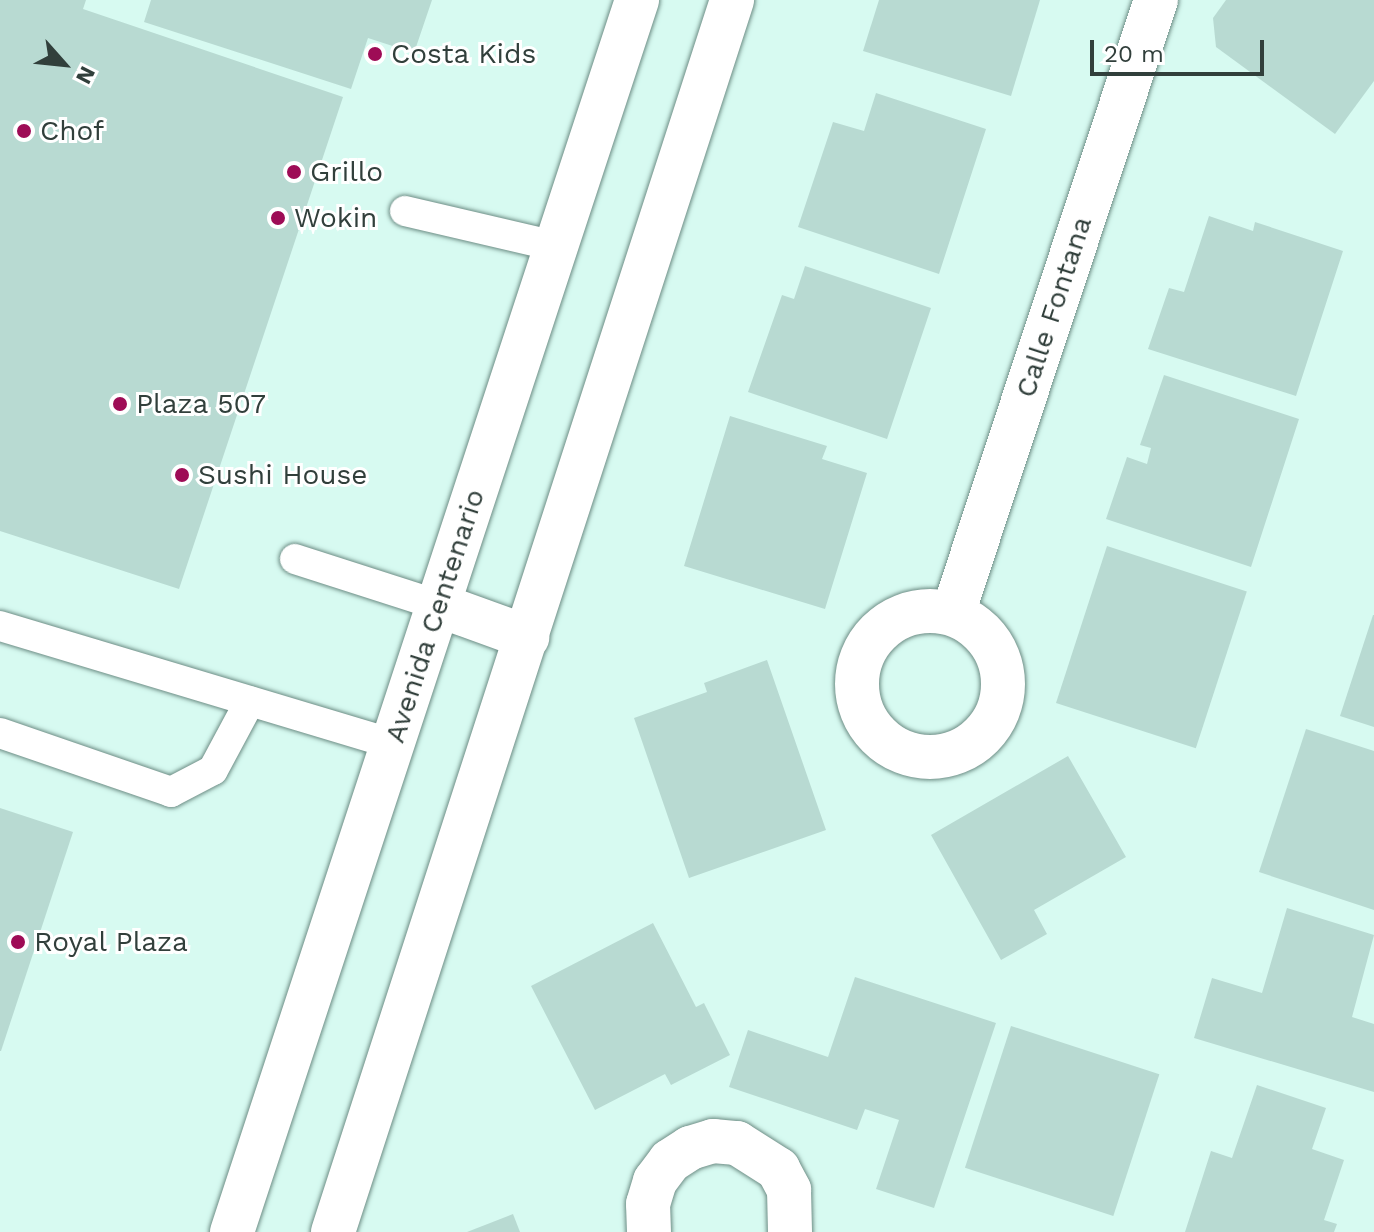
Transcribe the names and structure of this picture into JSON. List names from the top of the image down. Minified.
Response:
{"streets":{"main road":["Calle Fontana","Avenida Centenario"]},"places":["Costa Kids","Chof","Grillo","Wokin","Plaza 507","Sushi House","Royal Plaza"],"scale_bar":"20 m","north":"bottom right"}
